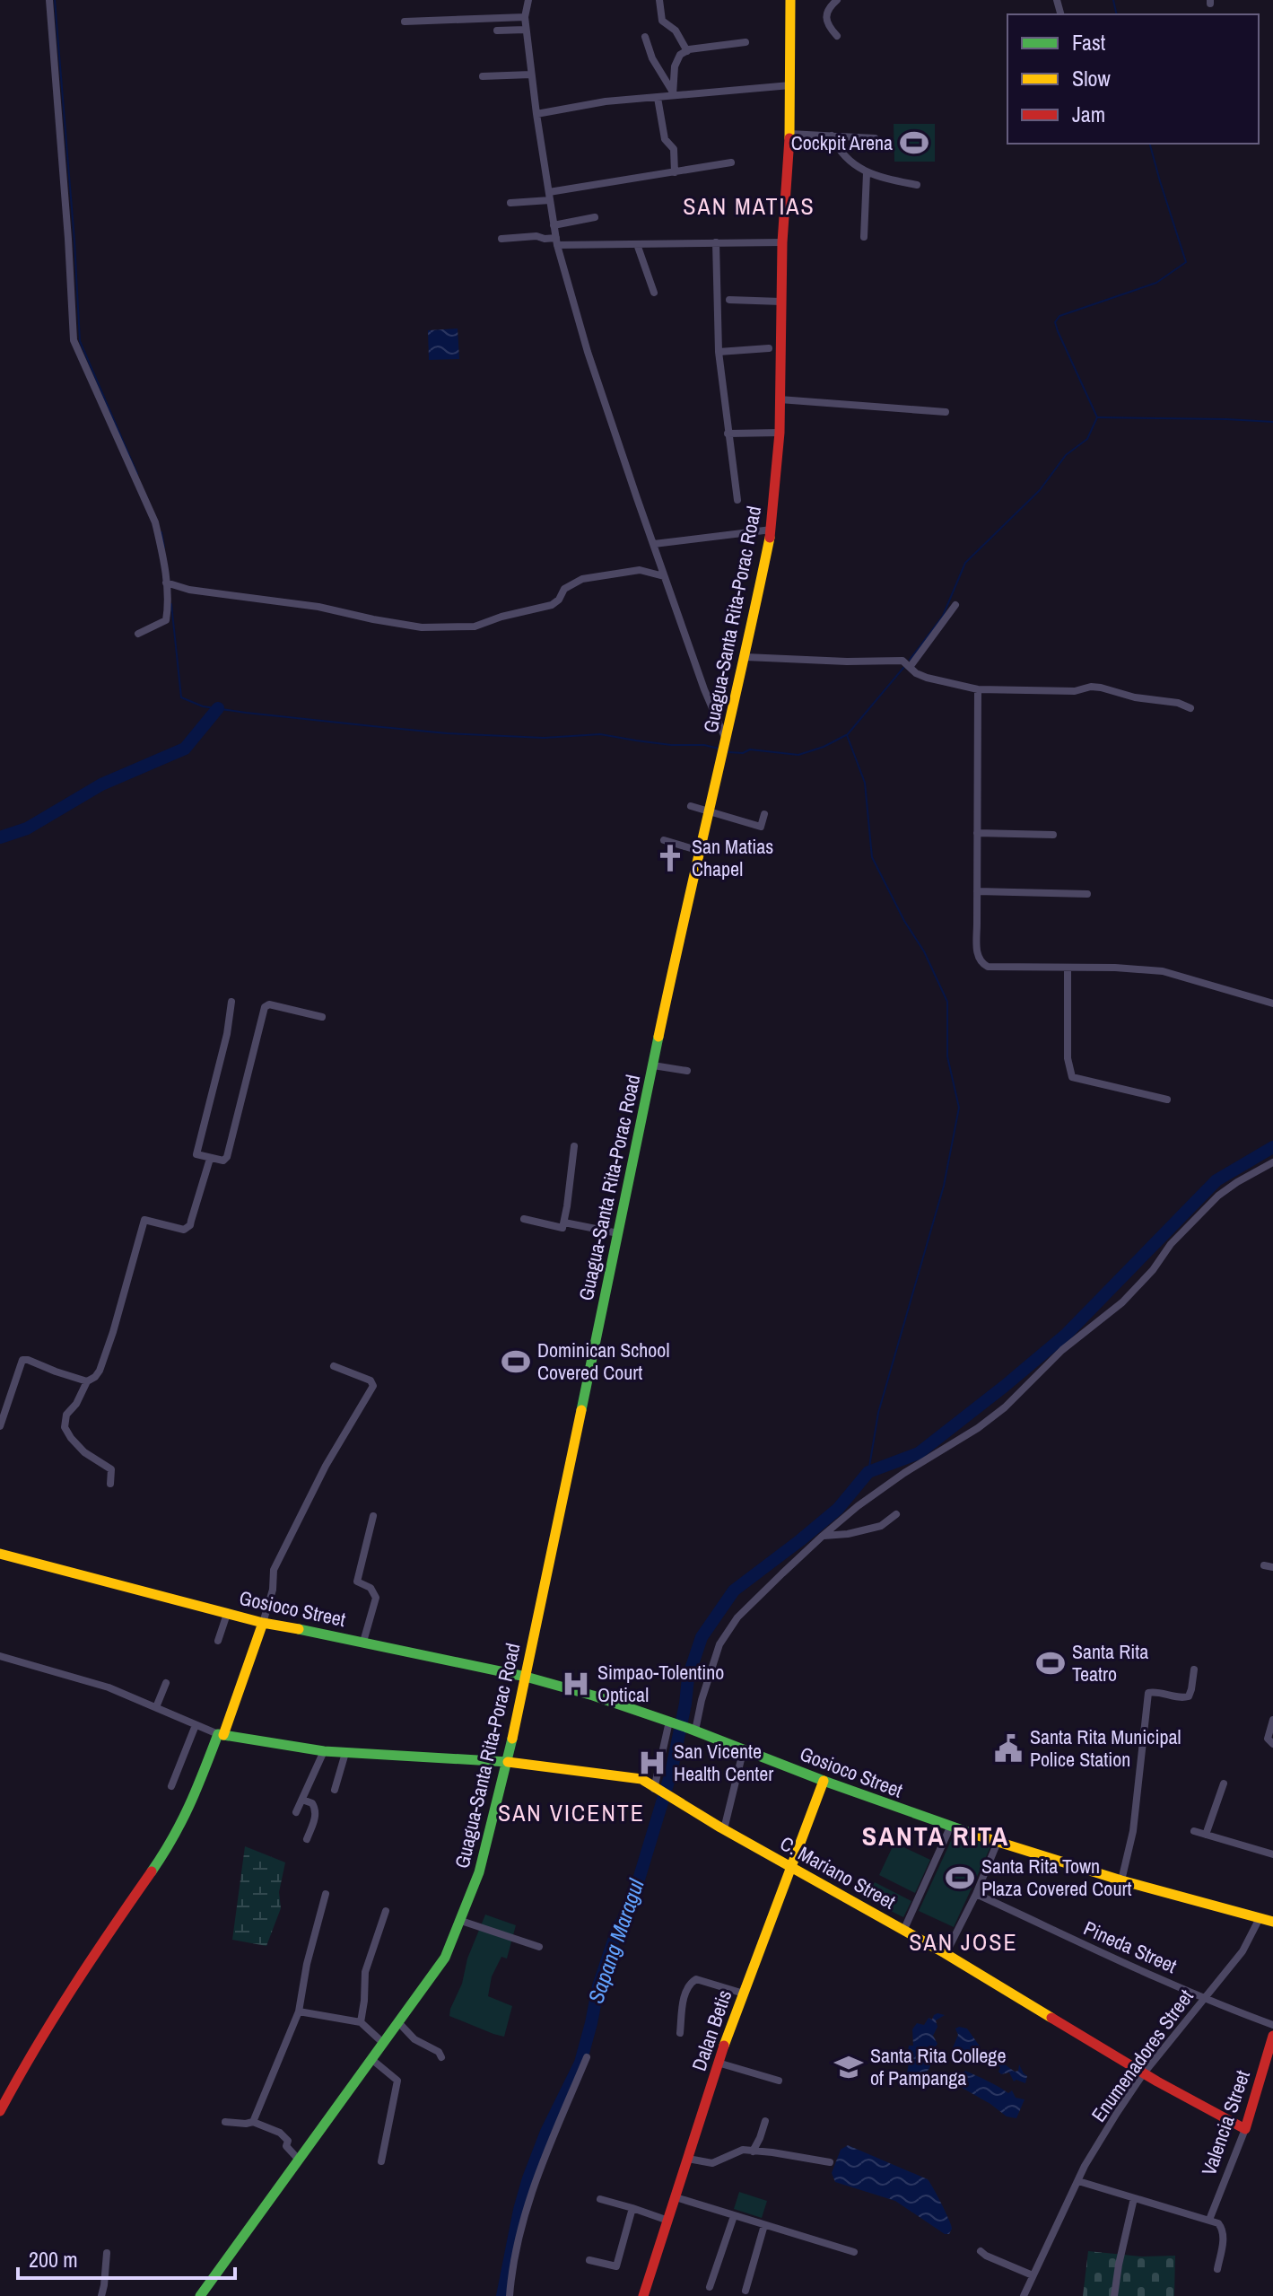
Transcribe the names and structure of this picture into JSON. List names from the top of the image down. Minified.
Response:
{"streets":{"street":["Guagua-Santa Rita-Porac Road","Gosioco Street","C. Mariano Street","Pineda Street","Dalan Betis","Enumenadores Street","Valencia Street"]},"crossings":[["Guagua-Santa Rita-Porac Road","Gosioco Street"],["Guagua-Santa Rita-Porac Road","C. Mariano Street"],["Gosioco Street","Dalan Betis"],["Gosioco Street","Enumenadores Street"],["C. Mariano Street","Dalan Betis"],["C. Mariano Street","Enumenadores Street"],["C. Mariano Street","Valencia Street"],["Pineda Street","Enumenadores Street"]],"districts":["SAN MATIAS","SAN VICENTE","SANTA RITA","SAN JOSE"],"water":["Sapang Maragul"],"places":{"sports":["Cockpit Arena","Dominican School Covered Court","Santa Rita Teatro","Santa Rita Town Plaza Covered Court"],"church":["San Matias Chapel"],"hospital":["Simpao-Tolentino Optical","San Vicente Health Center"],"public building":["Santa Rita Municipal Police Station"],"school or university":["Santa Rita College of Pampanga"]},"legend":["Fast","Slow","Jam"],"scale_bar":"200 m"}
